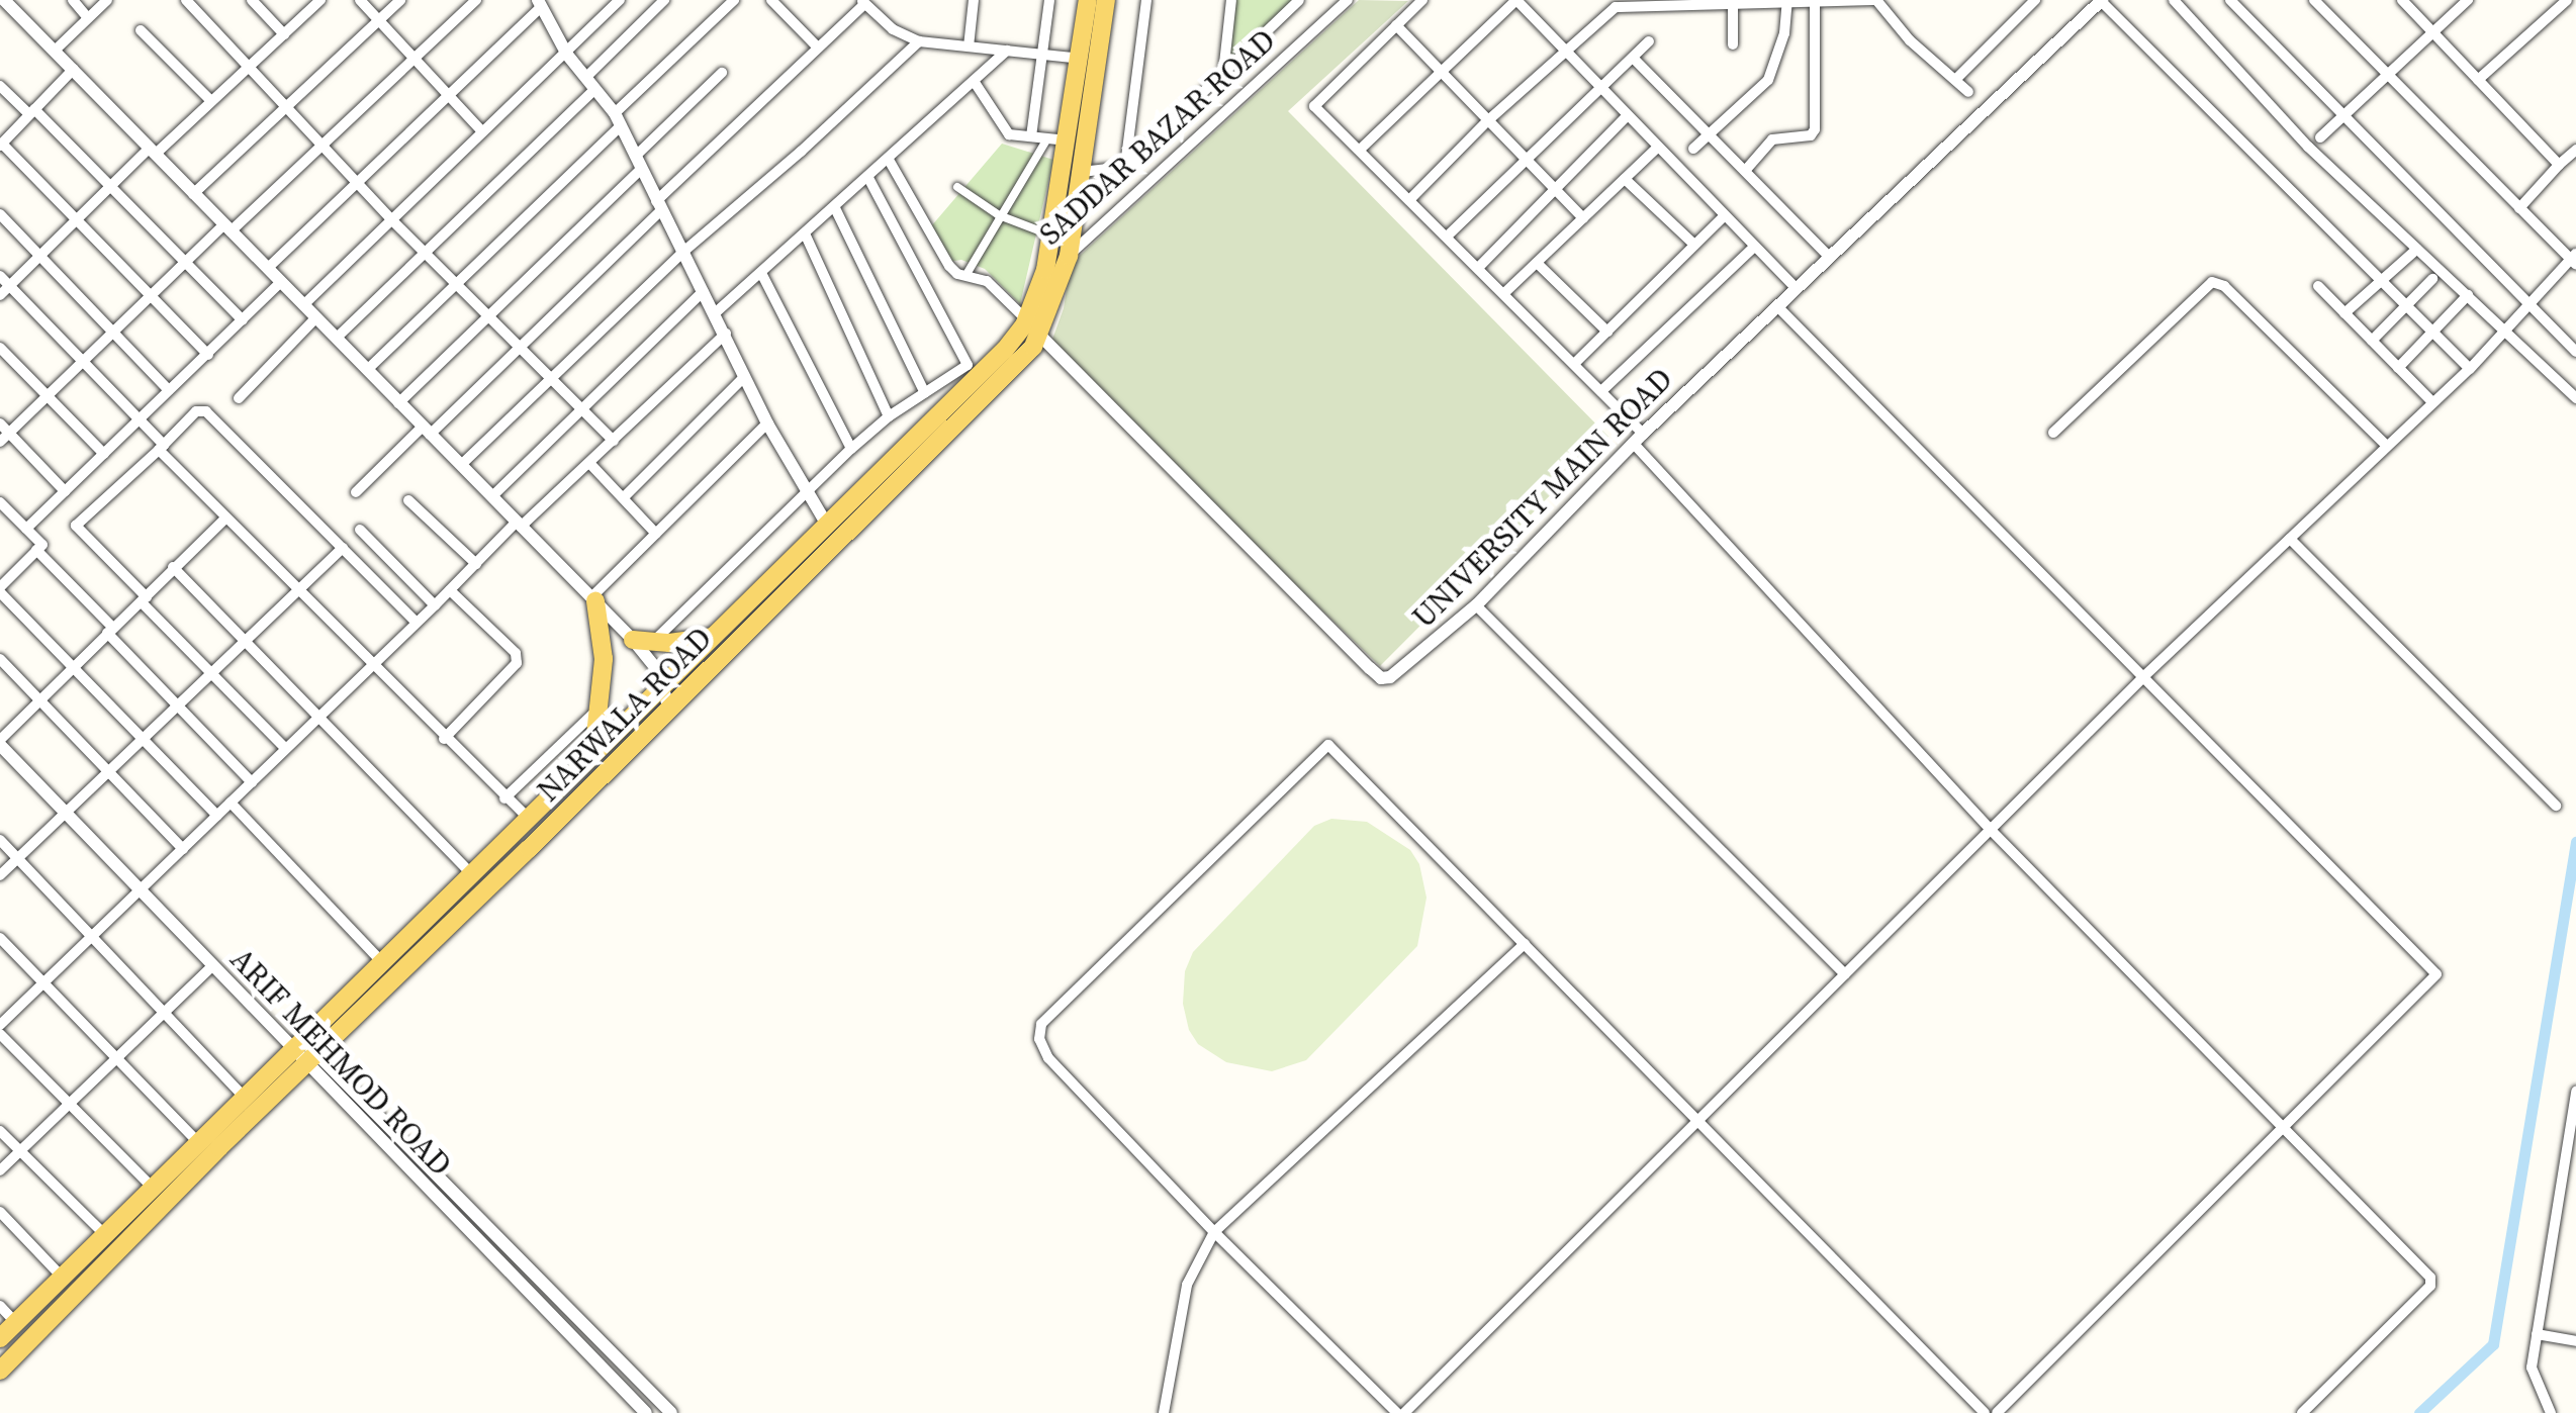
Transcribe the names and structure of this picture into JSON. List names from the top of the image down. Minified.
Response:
{"streets":{"main road":["NARWALA ROAD"],"street":["SADDAR BAZAR ROAD","UNIVERSITY MAIN ROAD","ARIF MEHMOD ROAD"]},"crossings":[["SADDAR BAZAR ROAD","NARWALA ROAD"],["UNIVERSITY MAIN ROAD","NARWALA ROAD"],["NARWALA ROAD","ARIF MEHMOD ROAD"]]}
